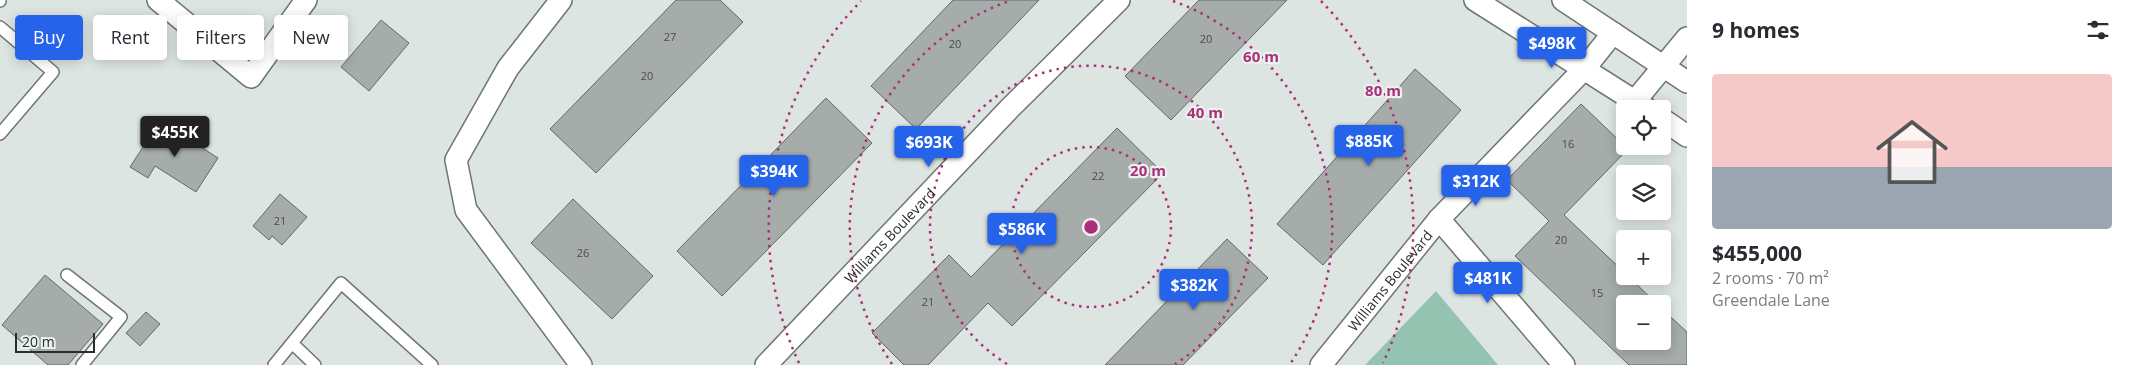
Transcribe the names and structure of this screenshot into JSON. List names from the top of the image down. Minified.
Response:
{"streets":{"street":["Williams Boulevard"]},"house_numbers":["27","20","20","20","16","22","21","20","26","15","21"],"scale_bar":"20 m","page":{"heading":"9 homes","chip":["Buy","Rent","Filters","New"],"price":["$498K","$455K","$885K","$693K","$394K","$312K","$586K","$481K","$382K"],"list":[{"name":"$455,000","note":"2 rooms · 70 m² · Greendale Lane"}],"map_buttons":["+","−"],"scale":"20 m"},"rings":["60 m","80 m","40 m","20 m"]}
